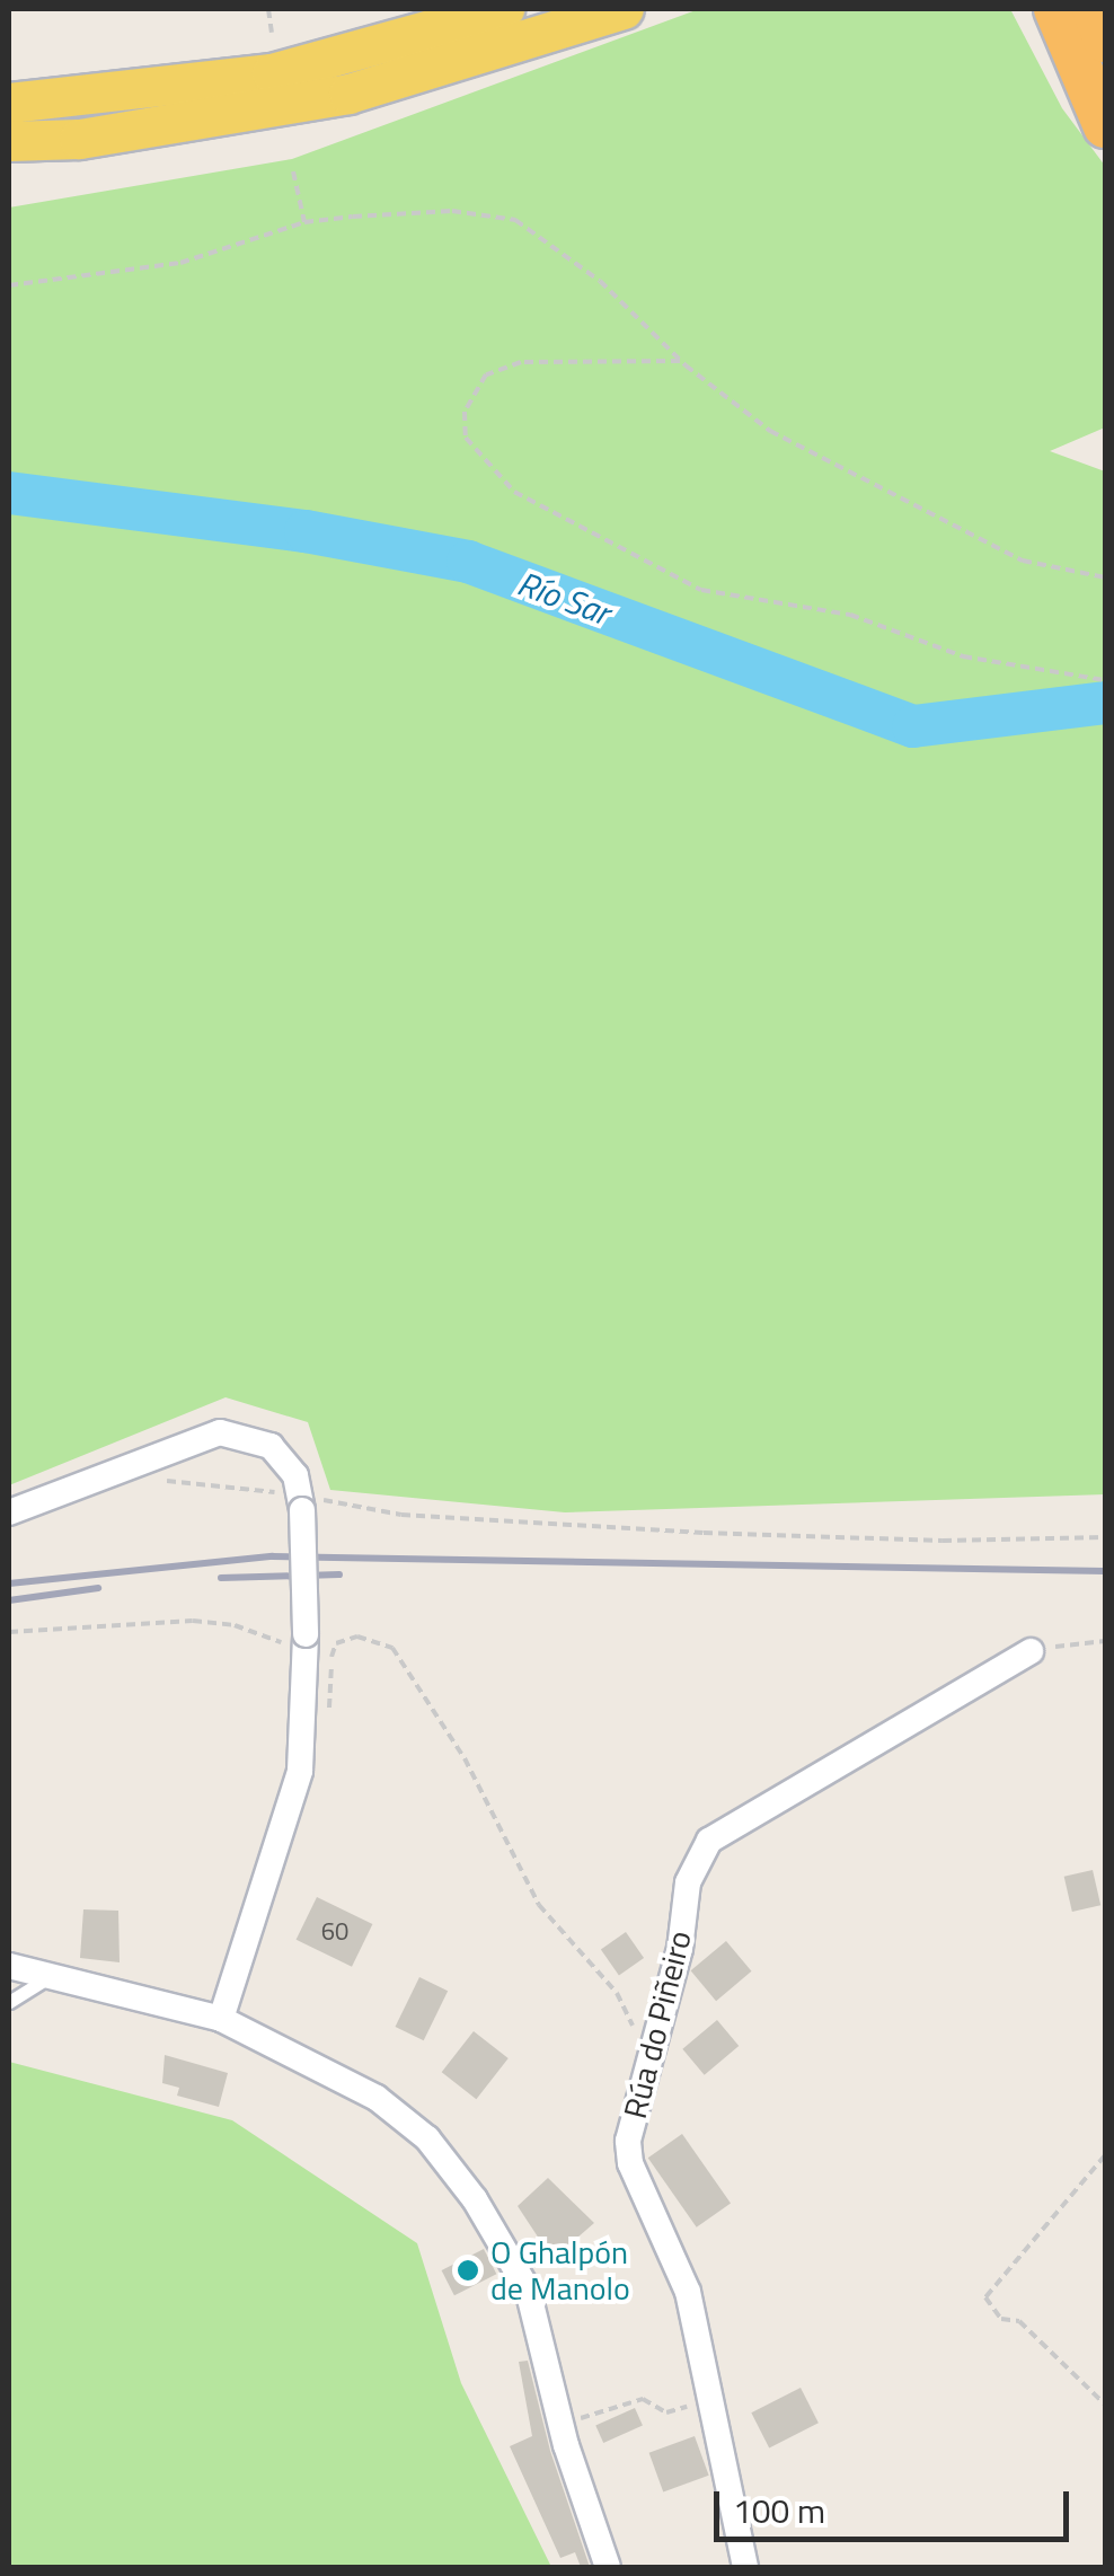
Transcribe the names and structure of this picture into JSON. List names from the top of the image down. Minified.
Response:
{"streets":{"street":["Rúa do Piñeiro"]},"water":["Río Sar"],"places":["O Ghalpón de Manolo"],"house_numbers":["60"],"scale_bar":"100 m"}
